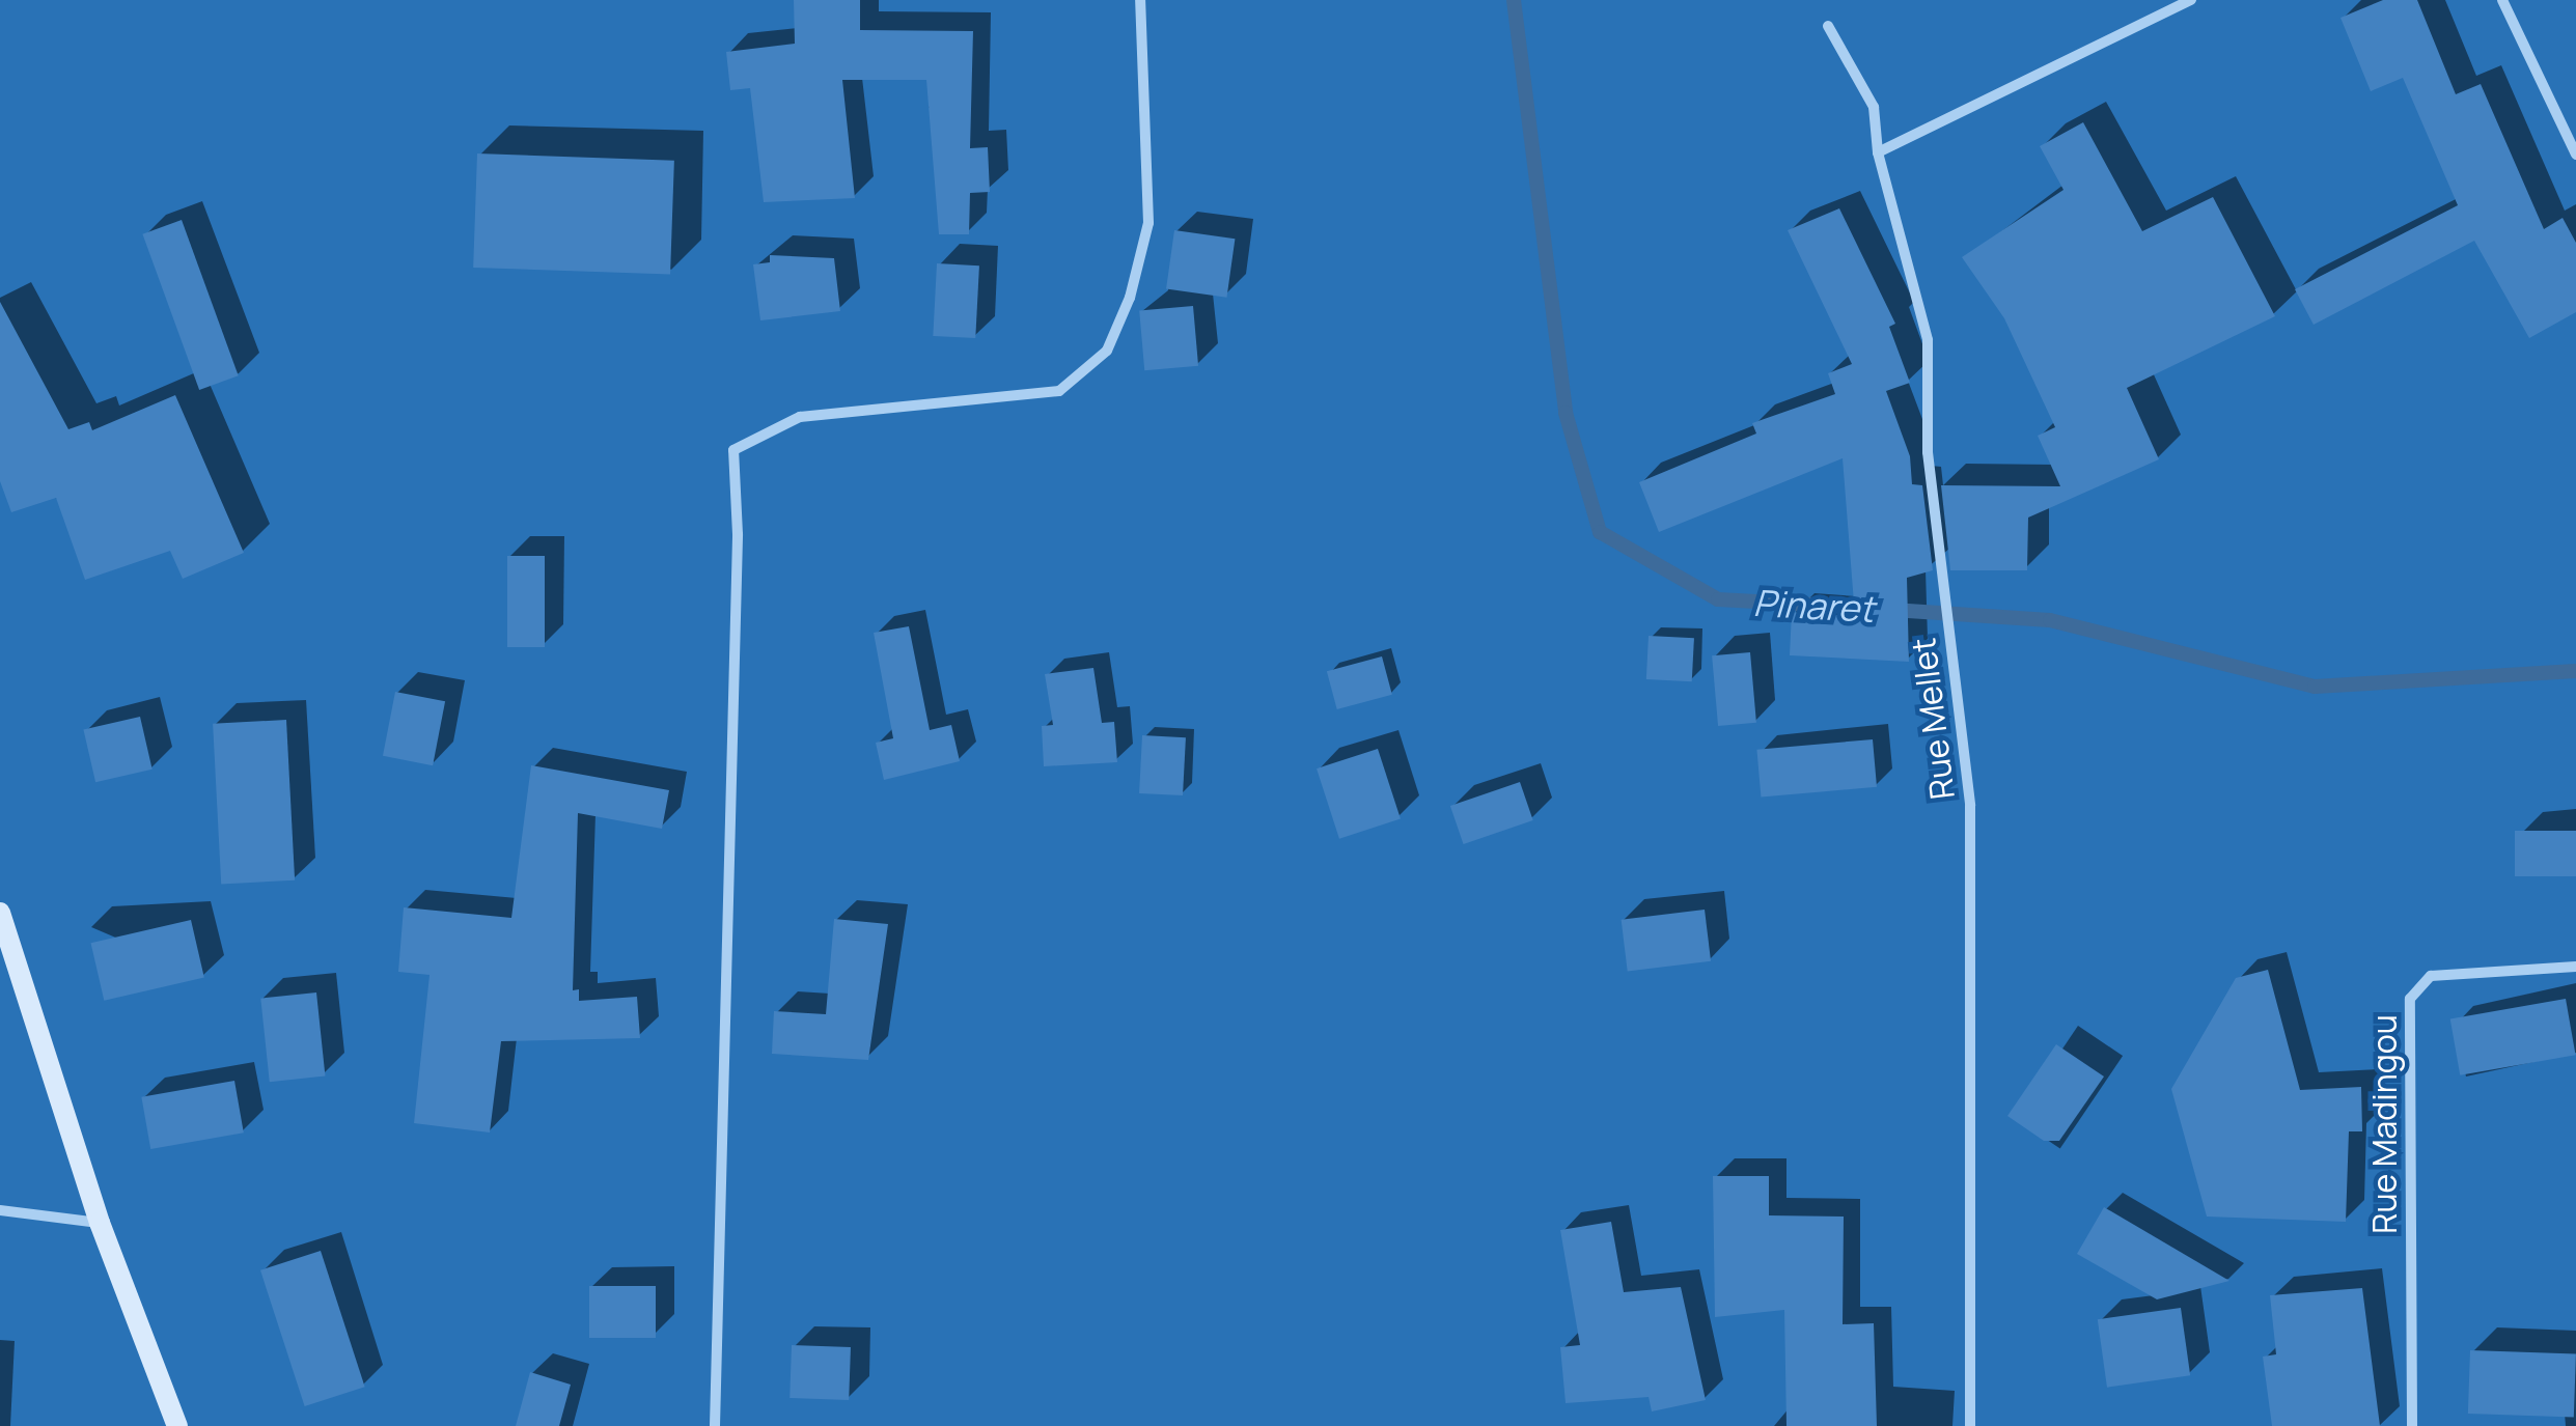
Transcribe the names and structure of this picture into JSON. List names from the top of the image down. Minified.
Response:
{"streets":{"street":["Rue Mellet","Rue Madingou"]},"water":["Pinaret"]}
